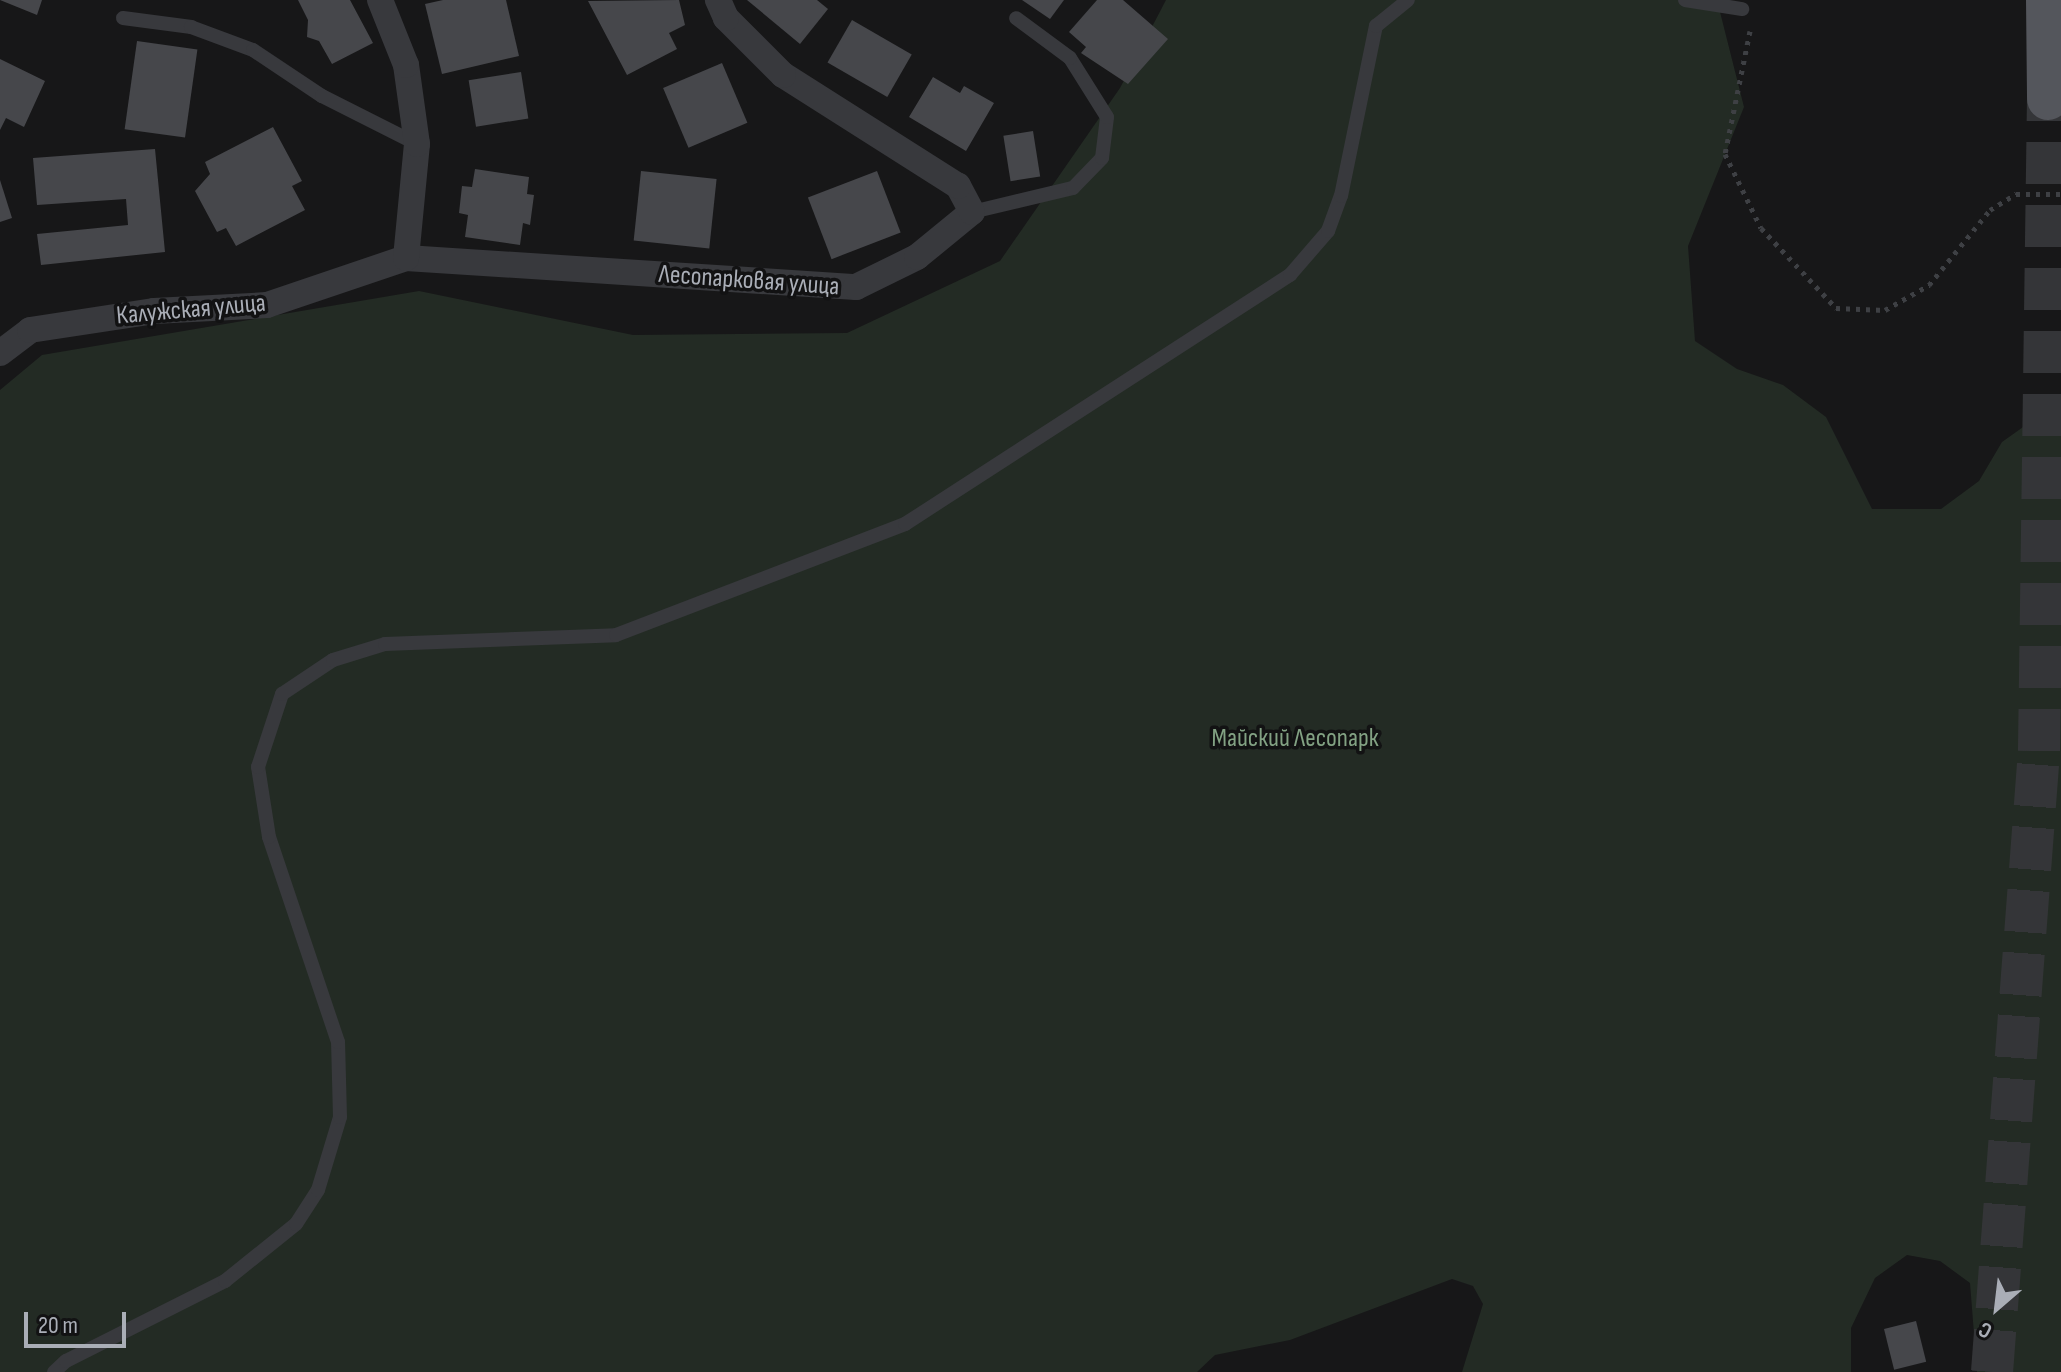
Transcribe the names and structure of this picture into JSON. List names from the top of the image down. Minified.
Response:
{"streets":{"street":["Лесопарковая улица","Калужская улица"]},"crossings":[["Лесопарковая улица","Калужская улица"]],"parks":["Майский Лесопарк"],"scale_bar":"20 m","north":"bottom left"}
